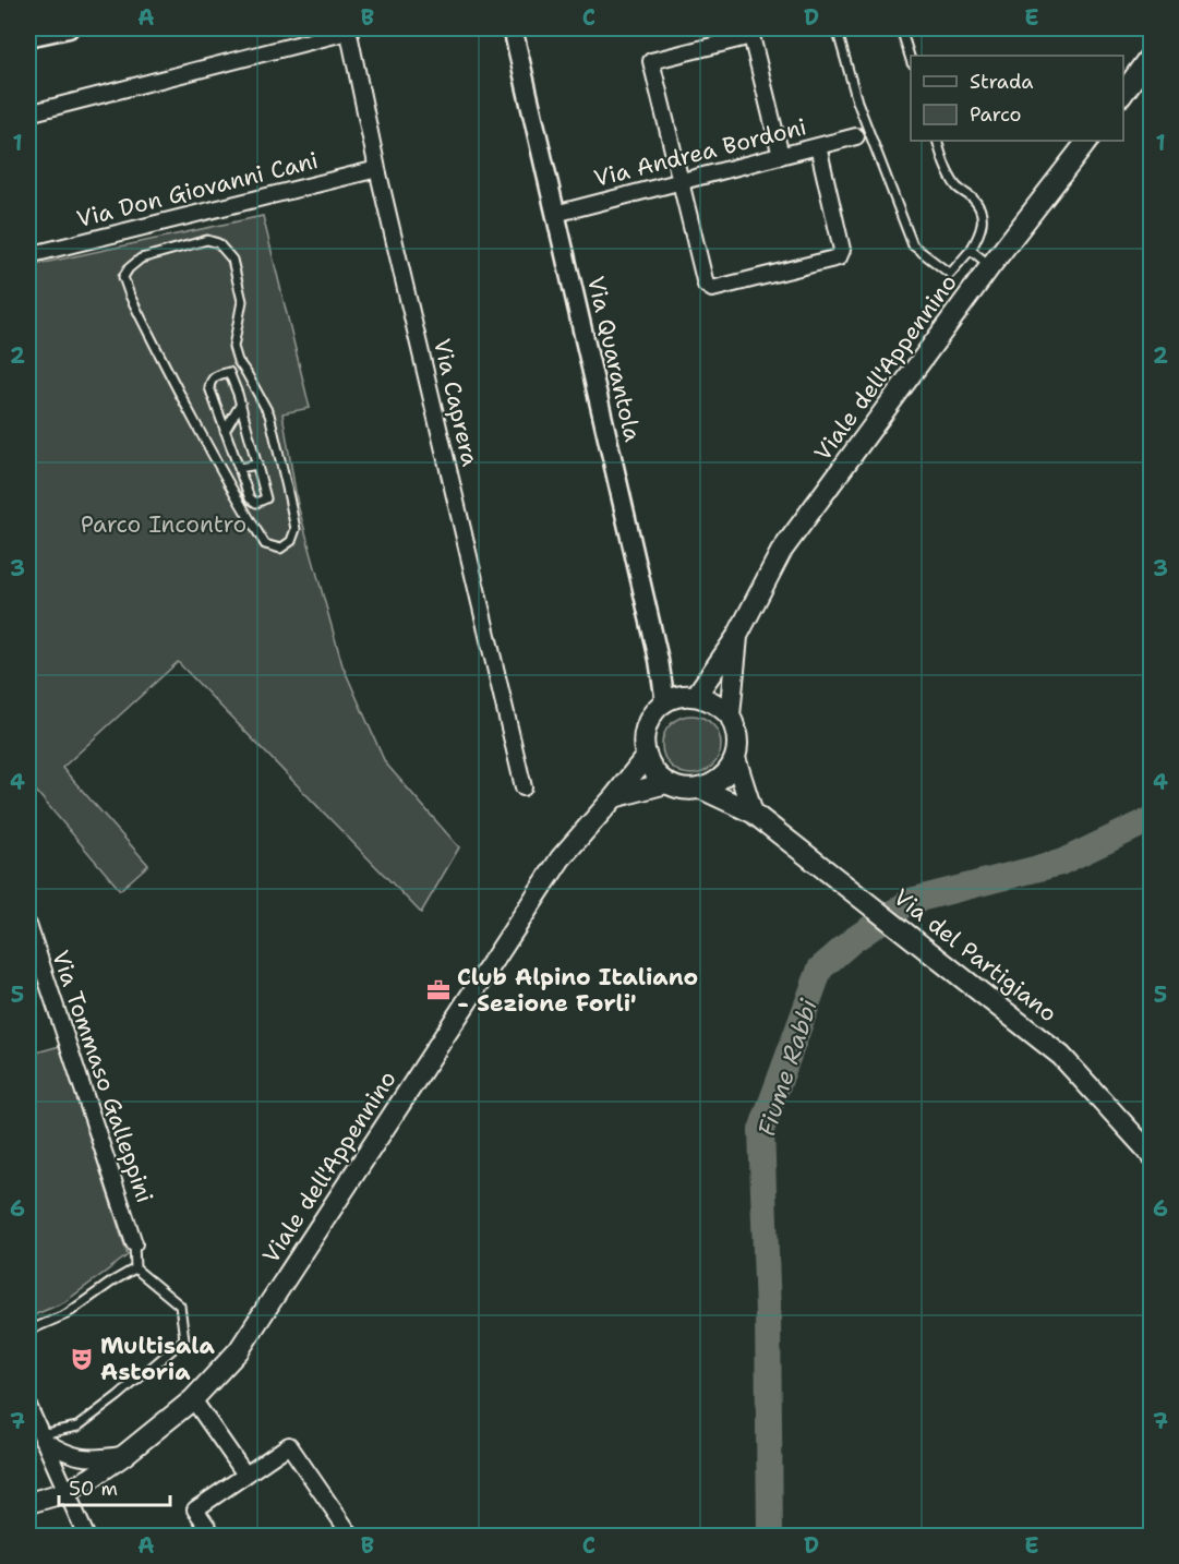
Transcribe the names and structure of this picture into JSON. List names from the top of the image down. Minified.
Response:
{"streets":{"main road":["Viale dell'Appennino","Via del Partigiano"],"street":["Via Andrea Bordoni","Via Don Giovanni Cani","Via Quarantola","Via Caprera","Via Tommaso Galleppini"]},"crossings":[["Via Andrea Bordoni","Via Quarantola"],["Via Don Giovanni Cani","Via Caprera"],["Via Quarantola","Viale dell'Appennino"],["Via Quarantola","Via del Partigiano"],["Viale dell'Appennino","Via del Partigiano"]],"water":["Fiume Rabbi"],"parks":["Parco Incontro"],"places":{"office":["Club Alpino Italiano - Sezione Forli'"],"theatre":["Multisala Astoria"]},"legend":["Strada","Parco"],"scale_bar":"50 m","grid":{"columns":["A","B","C","D","E"],"rows":["1","2","3","4","5","6","7"]}}
